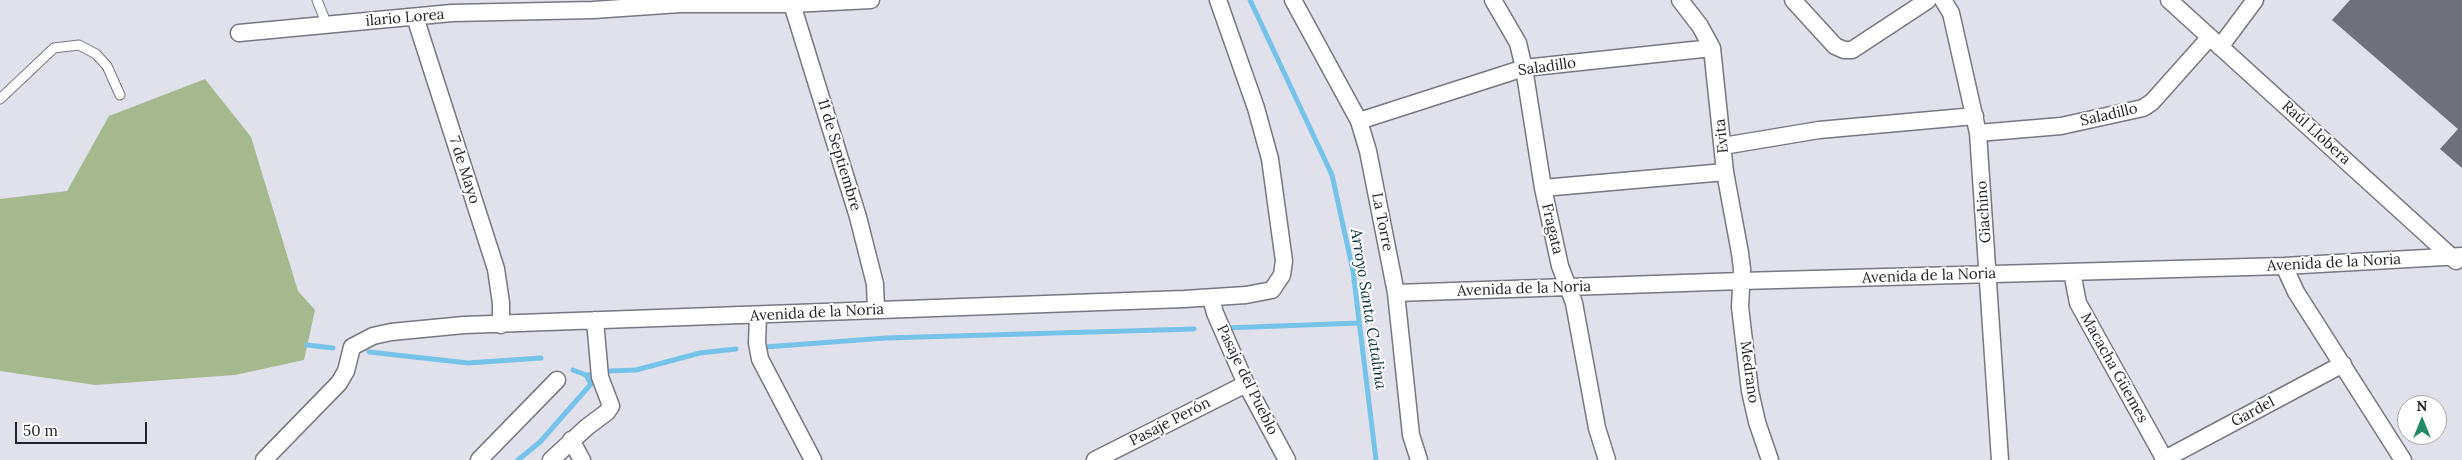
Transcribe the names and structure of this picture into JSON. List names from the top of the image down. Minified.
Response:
{"streets":{"street":["ilario Lorea","Saladillo","Raúl Llobera","Evita","11 de Septiembre","7 de Mayo","Giachino","La Torre","Fragata","Avenida de la Noria","Macacha Güemes","Medrano","Pasaje del Pueblo","Gardel","Pasaje Perón"]},"crossings":[["ilario Lorea","11 de Septiembre"],["ilario Lorea","7 de Mayo"],["Saladillo","Raúl Llobera"],["Saladillo","Evita"],["Saladillo","Giachino"],["Saladillo","La Torre"],["Saladillo","Fragata"],["Raúl Llobera","Avenida de la Noria"],["Evita","Avenida de la Noria"],["Evita","Medrano"],["11 de Septiembre","Avenida de la Noria"],["7 de Mayo","Avenida de la Noria"],["Giachino","Avenida de la Noria"],["La Torre","Avenida de la Noria"],["Fragata","Avenida de la Noria"],["Avenida de la Noria","Macacha Güemes"],["Avenida de la Noria","Medrano"],["Avenida de la Noria","Pasaje del Pueblo"],["Macacha Güemes","Gardel"],["Pasaje del Pueblo","Pasaje Perón"]],"water":["Arroyo Santa Catalina"],"scale_bar":"50 m","north":"top"}
